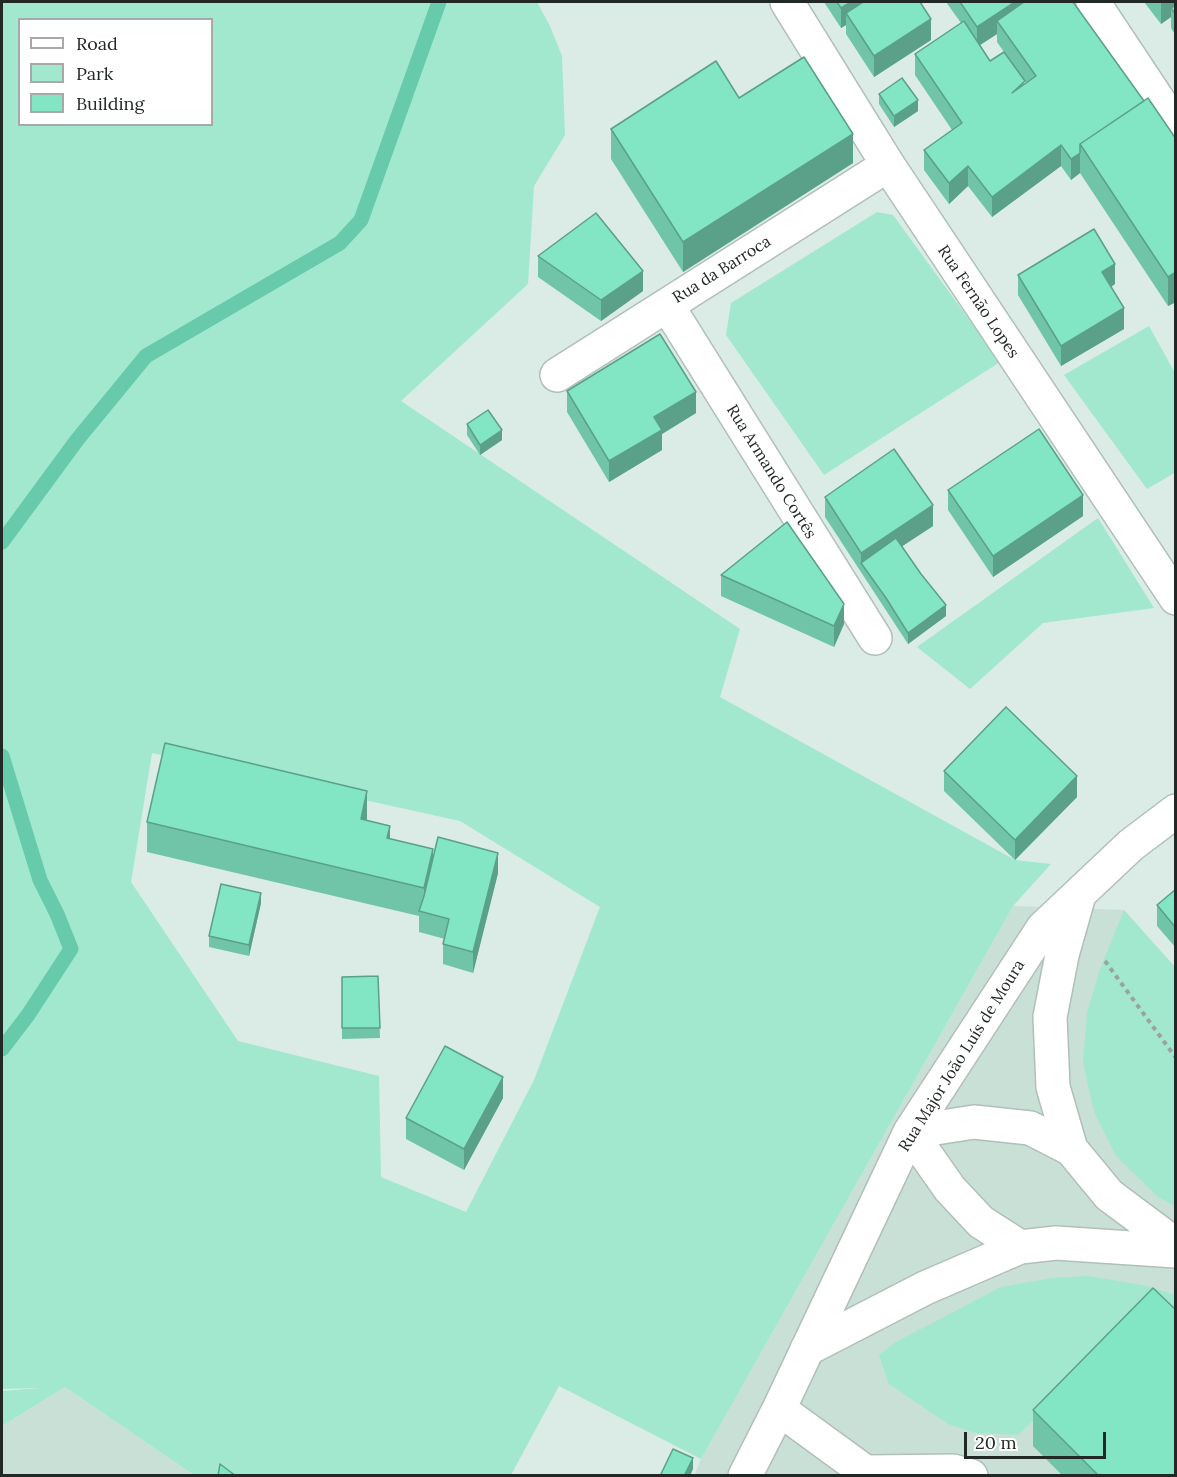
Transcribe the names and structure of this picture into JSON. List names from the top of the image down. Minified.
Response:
{"streets":{"street":["Rua da Barroca","Rua Fernão Lopes","Rua Armando Cortês","Rua Major João Luís de Moura"]},"crossings":[["Rua da Barroca","Rua Fernão Lopes"],["Rua da Barroca","Rua Armando Cortês"]],"legend":["Road","Park","Building"],"scale_bar":"20 m"}
